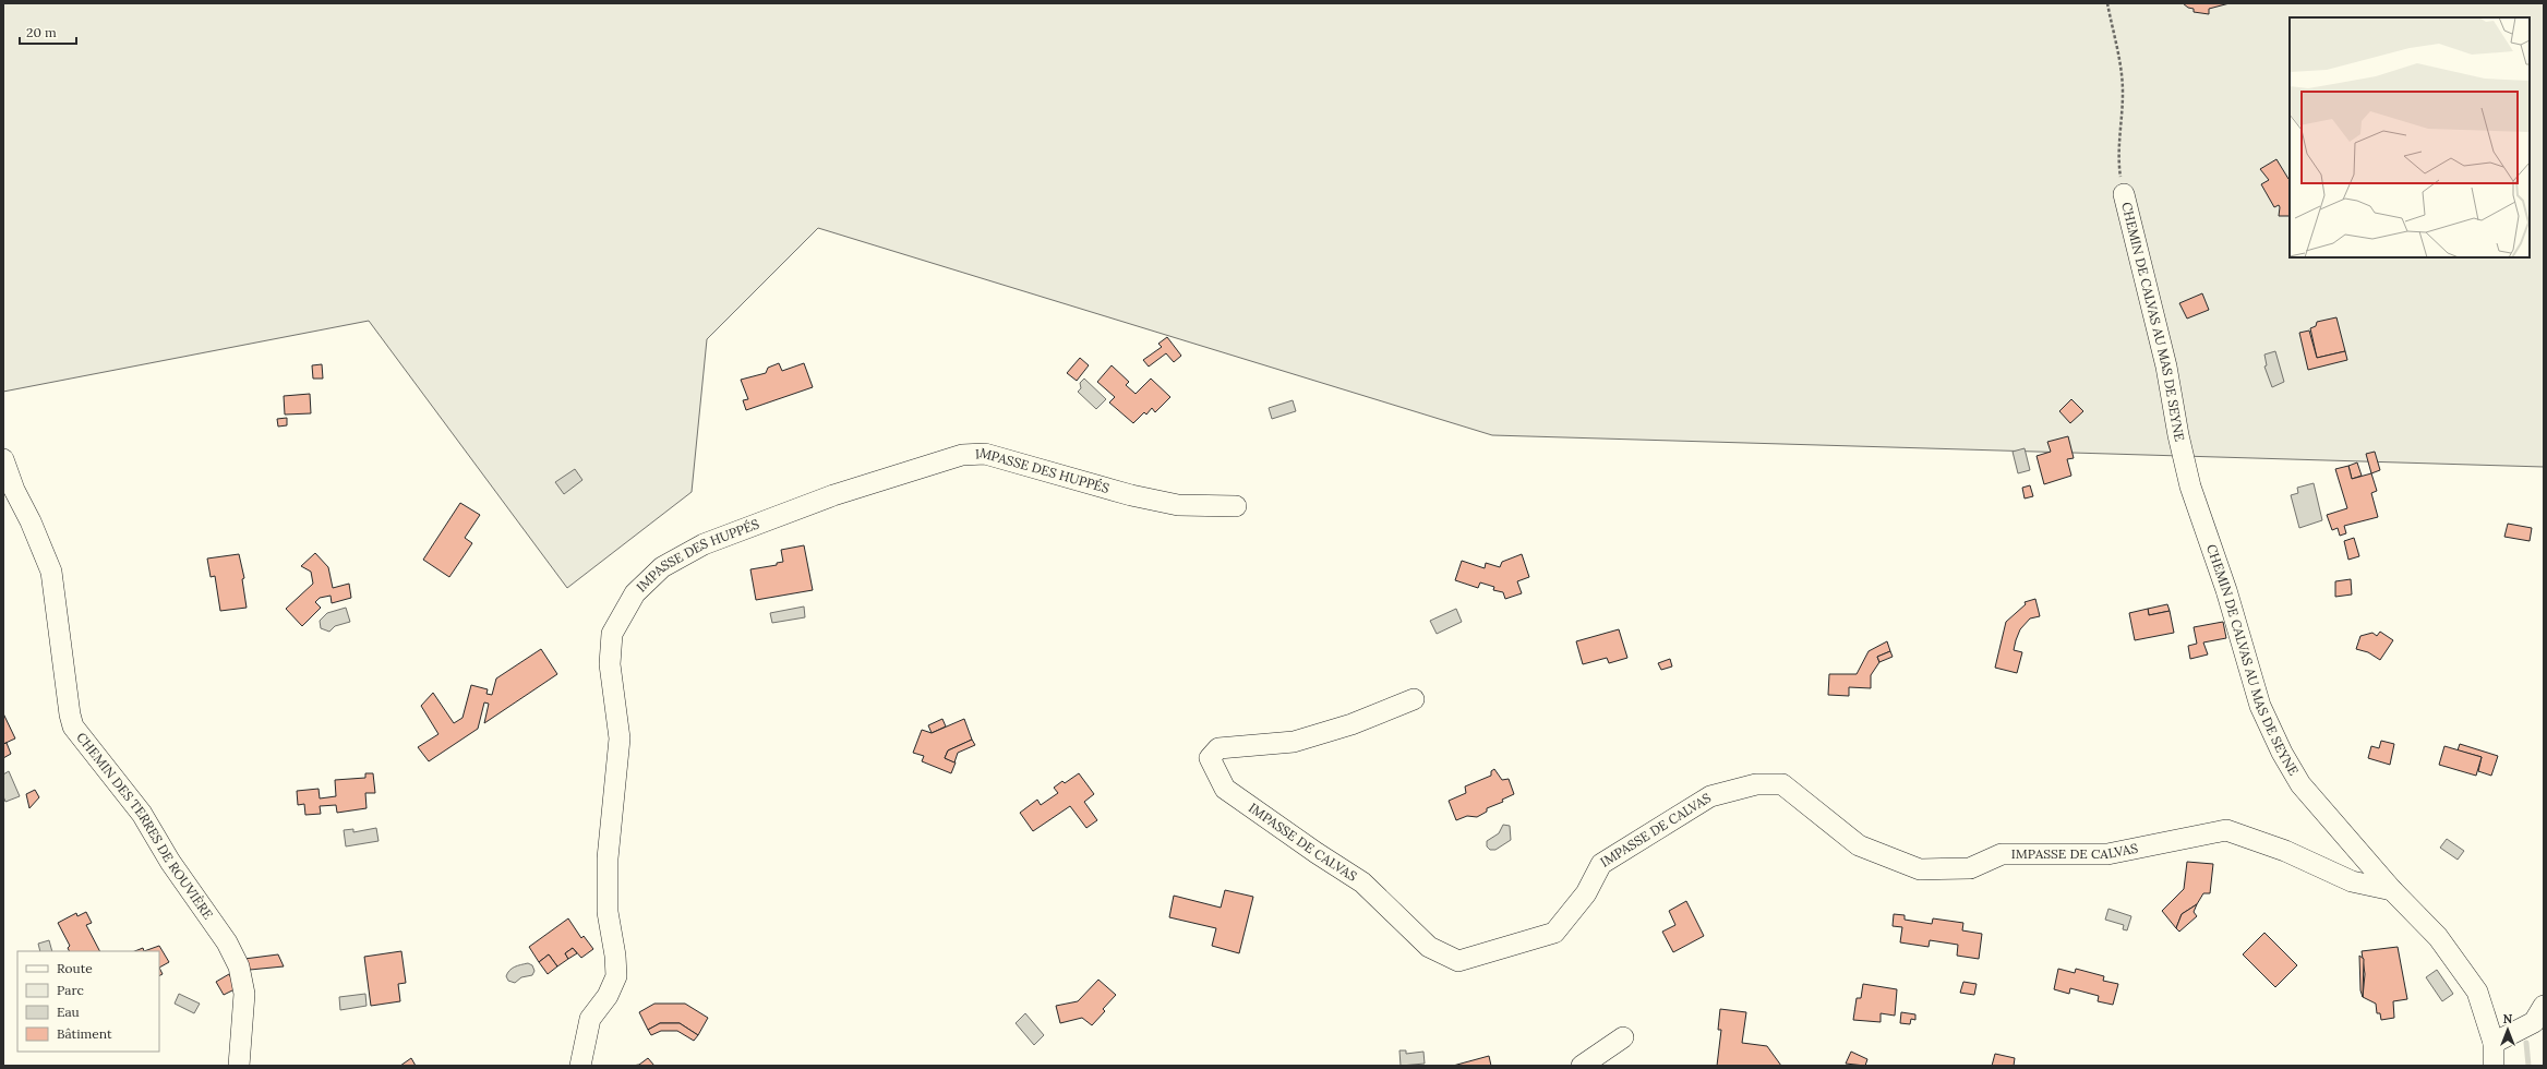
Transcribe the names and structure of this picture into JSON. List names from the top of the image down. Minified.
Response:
{"streets":{"street":["CHEMIN DE CALVAS AU MAS DE SEYNE","IMPASSE DES HUPPÉS","CHEMIN DES TERRES DE ROUVIÈRE","IMPASSE DE CALVAS"]},"crossings":[["CHEMIN DE CALVAS AU MAS DE SEYNE","IMPASSE DE CALVAS"]],"legend":["Route","Parc","Eau","Bâtiment"],"scale_bar":"20 m","north":"top"}
